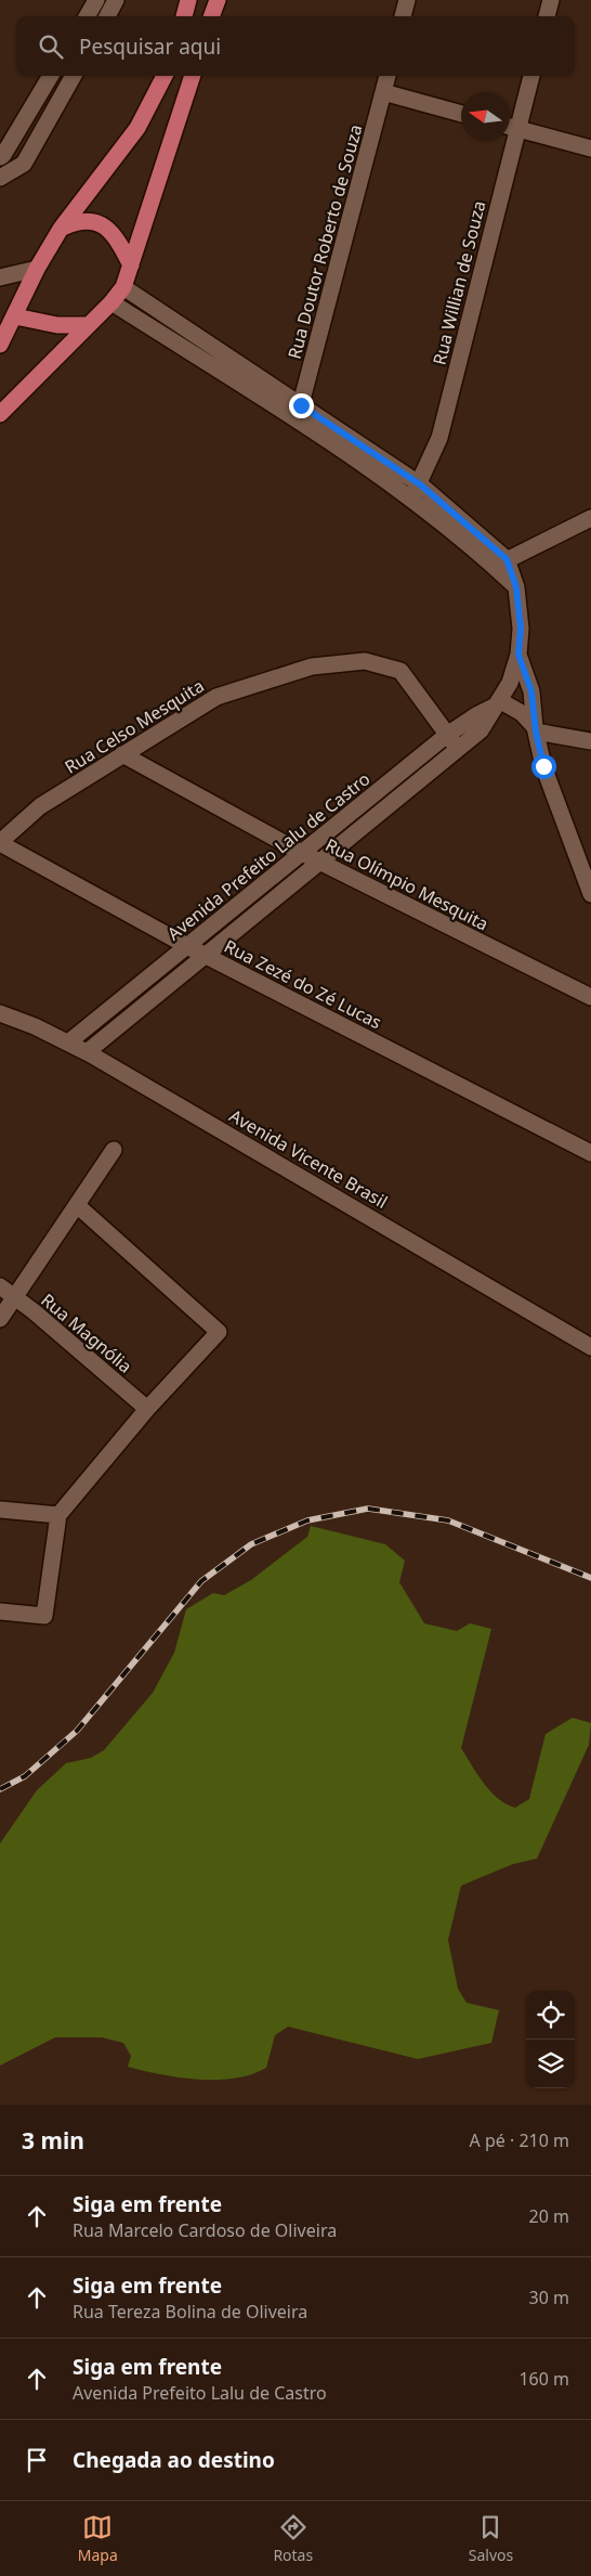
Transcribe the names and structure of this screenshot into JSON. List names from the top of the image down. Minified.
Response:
{"streets":{"street":["Rua Doutor Roberto de Souza","Rua Willian de Souza","Rua Celso Mesquita","Avenida Prefeito Lalu de Castro","Rua Olímpio Mesquita","Rua Zezé do Zé Lucas","Avenida Vicente Brasil","Rua Magnólia"]},"crossings":[["Rua Doutor Roberto de Souza","Avenida Prefeito Lalu de Castro"],["Rua Willian de Souza","Avenida Prefeito Lalu de Castro"],["Rua Celso Mesquita","Avenida Prefeito Lalu de Castro"],["Rua Celso Mesquita","Rua Olímpio Mesquita"],["Rua Celso Mesquita","Rua Zezé do Zé Lucas"],["Avenida Prefeito Lalu de Castro","Rua Olímpio Mesquita"],["Avenida Prefeito Lalu de Castro","Rua Zezé do Zé Lucas"],["Avenida Prefeito Lalu de Castro","Avenida Vicente Brasil"]],"north":"left","page":{"search":"Pesquisar aqui","heading":["3 min","A pé · 210 m"],"list":[["Siga em frente","Rua Marcelo Cardoso de Oliveira","20 m"],["Siga em frente","Rua Tereza Bolina de Oliveira","30 m"],["Siga em frente","Avenida Prefeito Lalu de Castro","160 m"],"Chegada ao destino"],"nav":["Mapa","Rotas","Salvos"]}}
